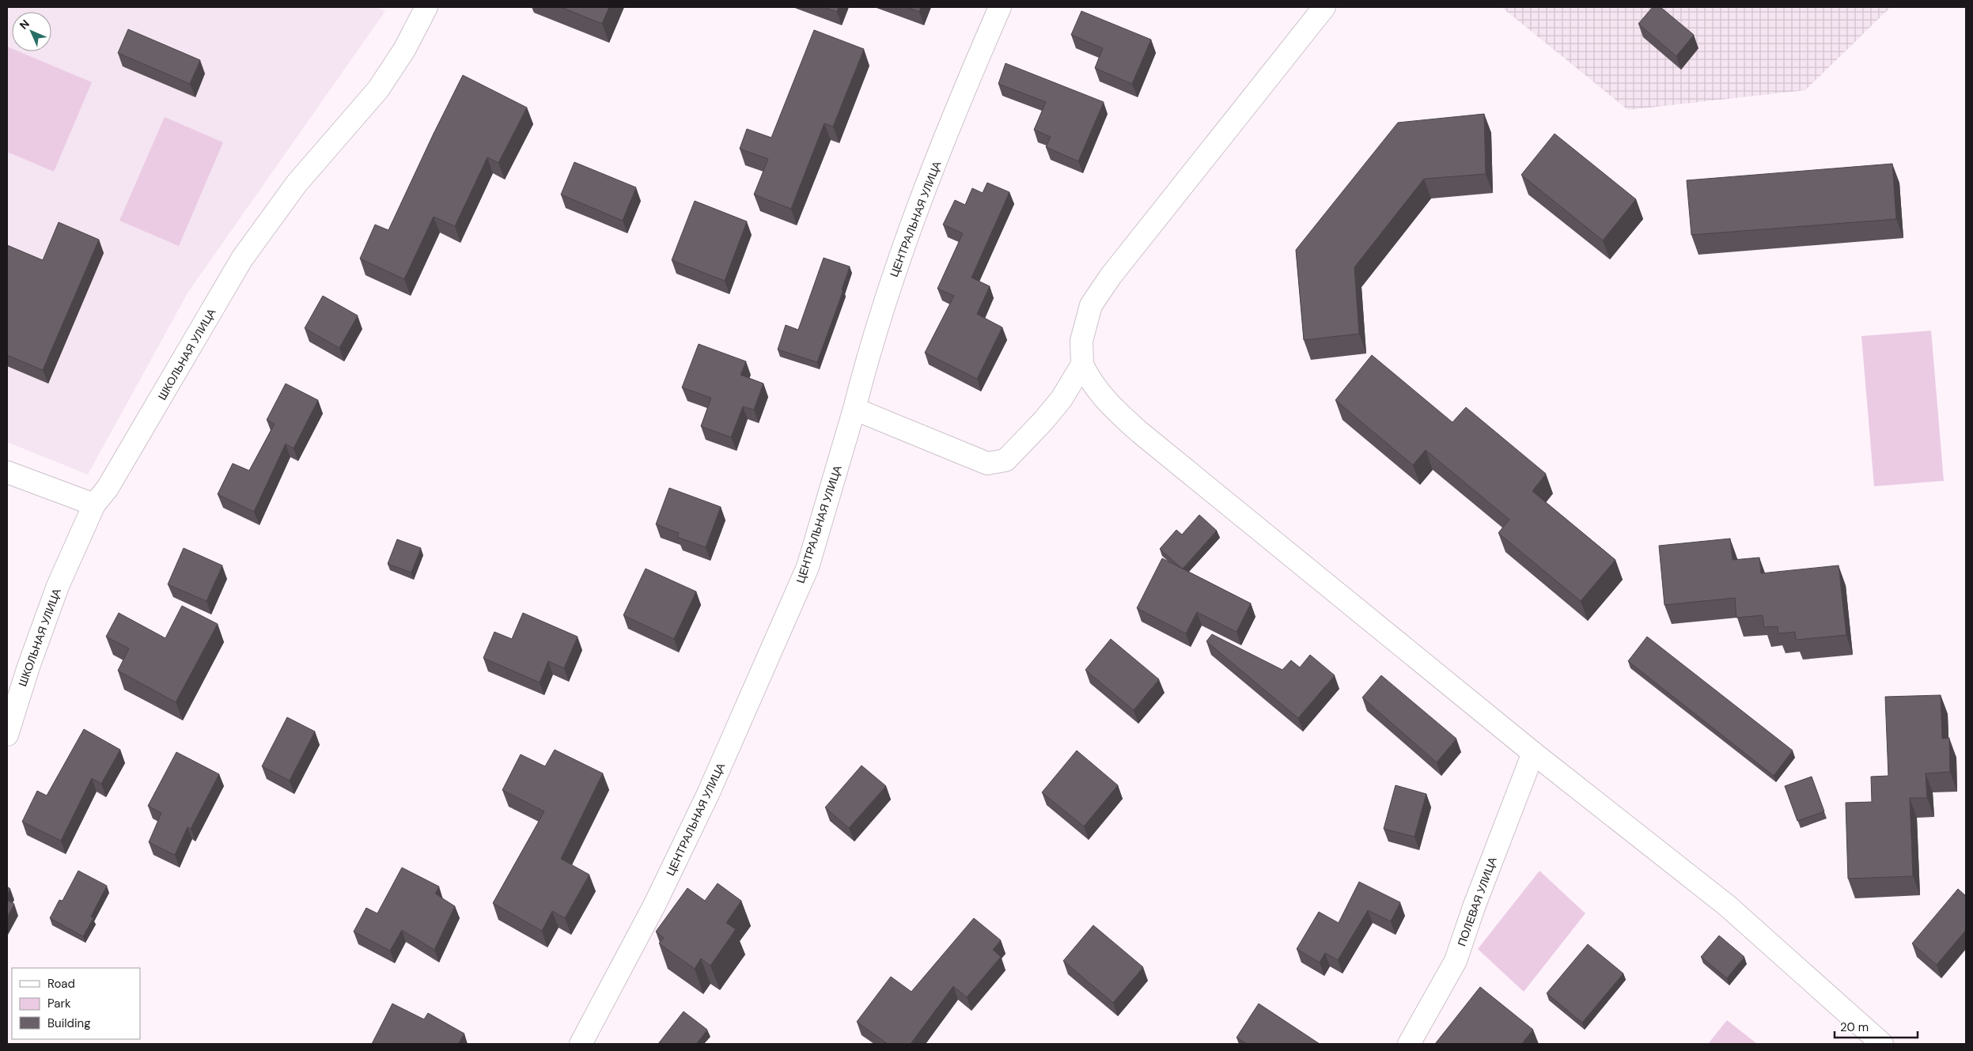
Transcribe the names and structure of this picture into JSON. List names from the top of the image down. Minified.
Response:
{"streets":{"street":["ЦЕНТРАЛЬНАЯ УЛИЦА","ШКОЛЬНАЯ УЛИЦА","ПОЛЕВАЯ УЛИЦА"]},"legend":["Road","Park","Building"],"scale_bar":"20 m","north":"top left"}
